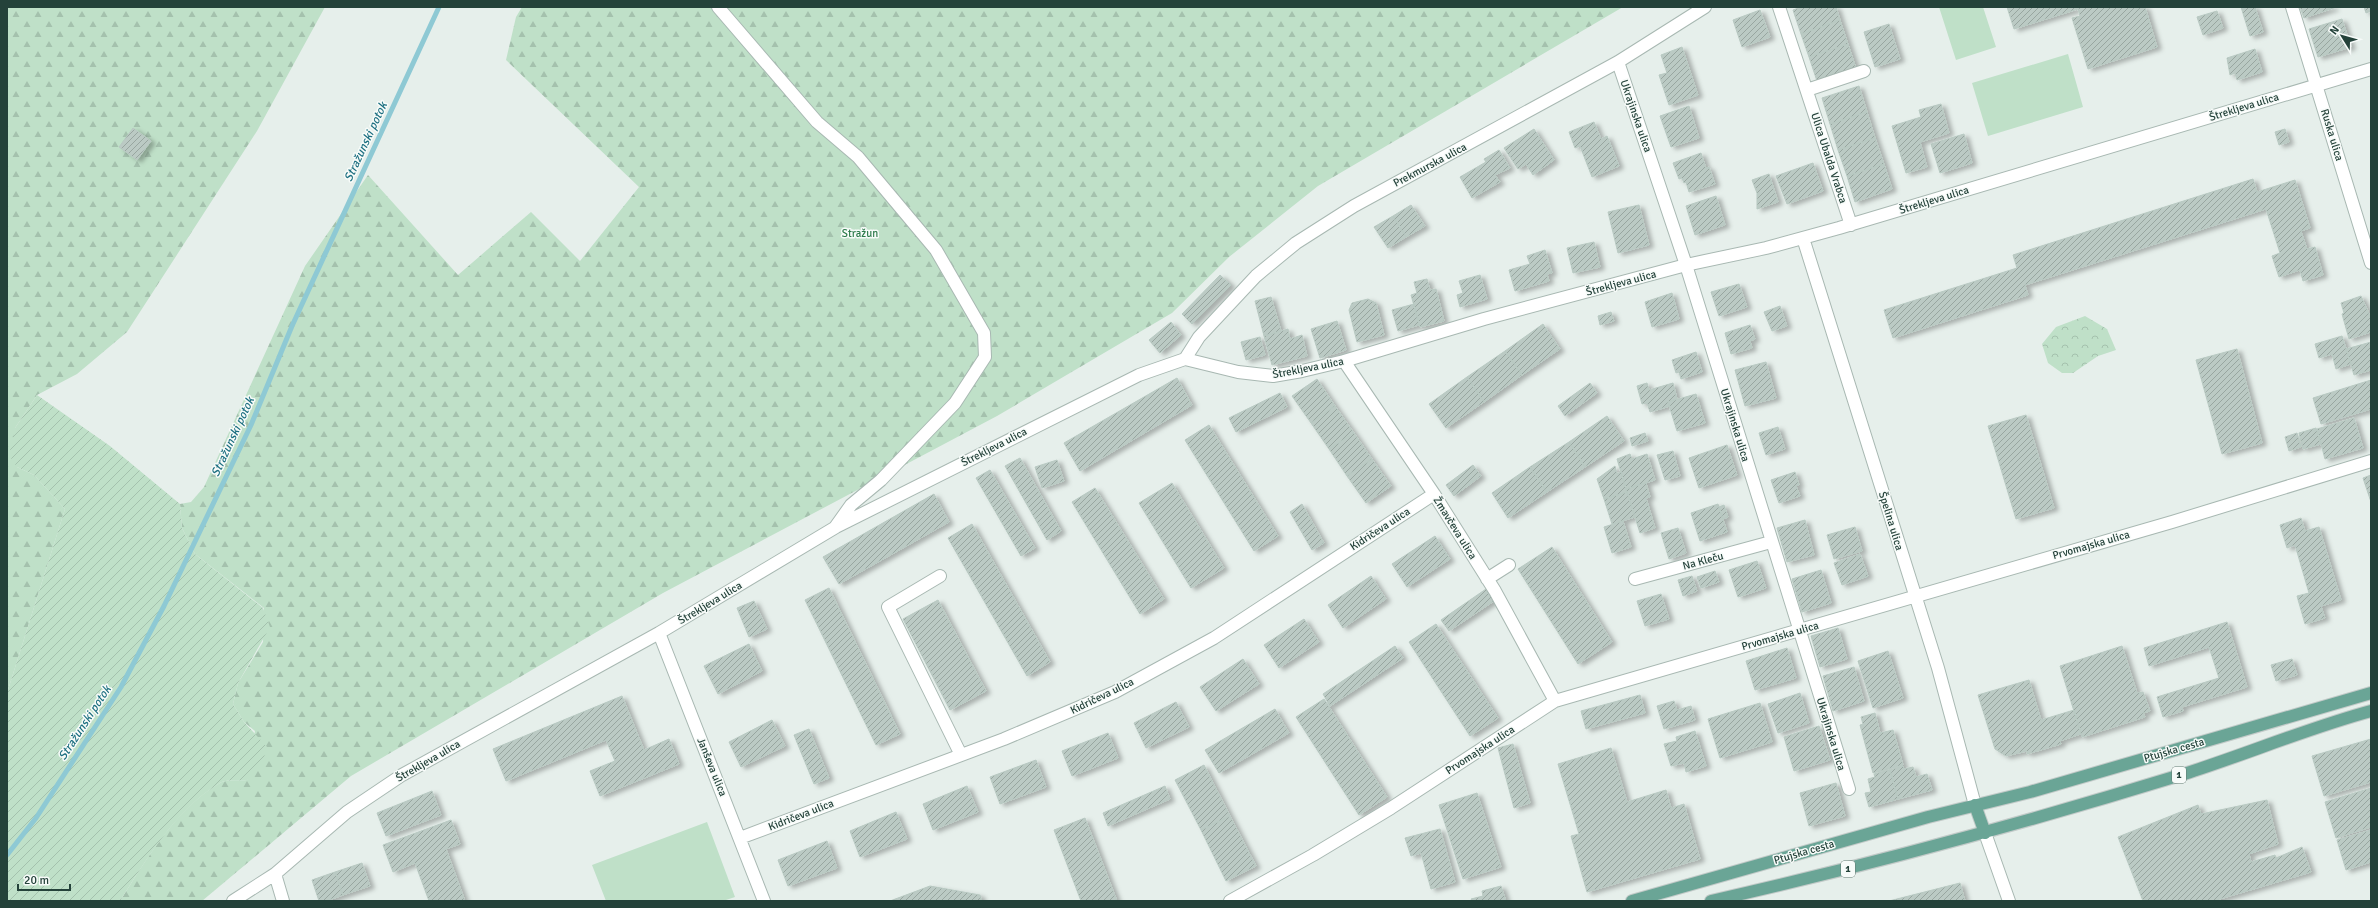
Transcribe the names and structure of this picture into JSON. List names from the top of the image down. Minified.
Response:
{"streets":{"main road":["Ptujska cesta","1"],"street":["Štrekljeva ulica","Ukrajinska ulica","Ruska ulica","Ulica Ubalda Vrabca","Prekmurska ulica","Špelina ulica","Žmavčeva ulica","Kidričeva ulica","Prvomajska ulica","Na Kleču","Janševa ulica"]},"crossings":[["Štrekljeva ulica","Ukrajinska ulica"],["Štrekljeva ulica","Ruska ulica"],["Štrekljeva ulica","Ulica Ubalda Vrabca"],["Štrekljeva ulica","Prekmurska ulica"],["Štrekljeva ulica","Špelina ulica"],["Štrekljeva ulica","Žmavčeva ulica"],["Štrekljeva ulica","Janševa ulica"],["Ukrajinska ulica","Prekmurska ulica"],["Ukrajinska ulica","Prvomajska ulica"],["Ukrajinska ulica","Na Kleču"],["Špelina ulica","Prvomajska ulica"],["Špelina ulica","Ptujska cesta"],["Žmavčeva ulica","Kidričeva ulica"],["Žmavčeva ulica","Prvomajska ulica"],["Kidričeva ulica","Janševa ulica"]],"water":["Stražunski potok"],"parks":["Stražun"],"scale_bar":"20 m","north":"top left"}
